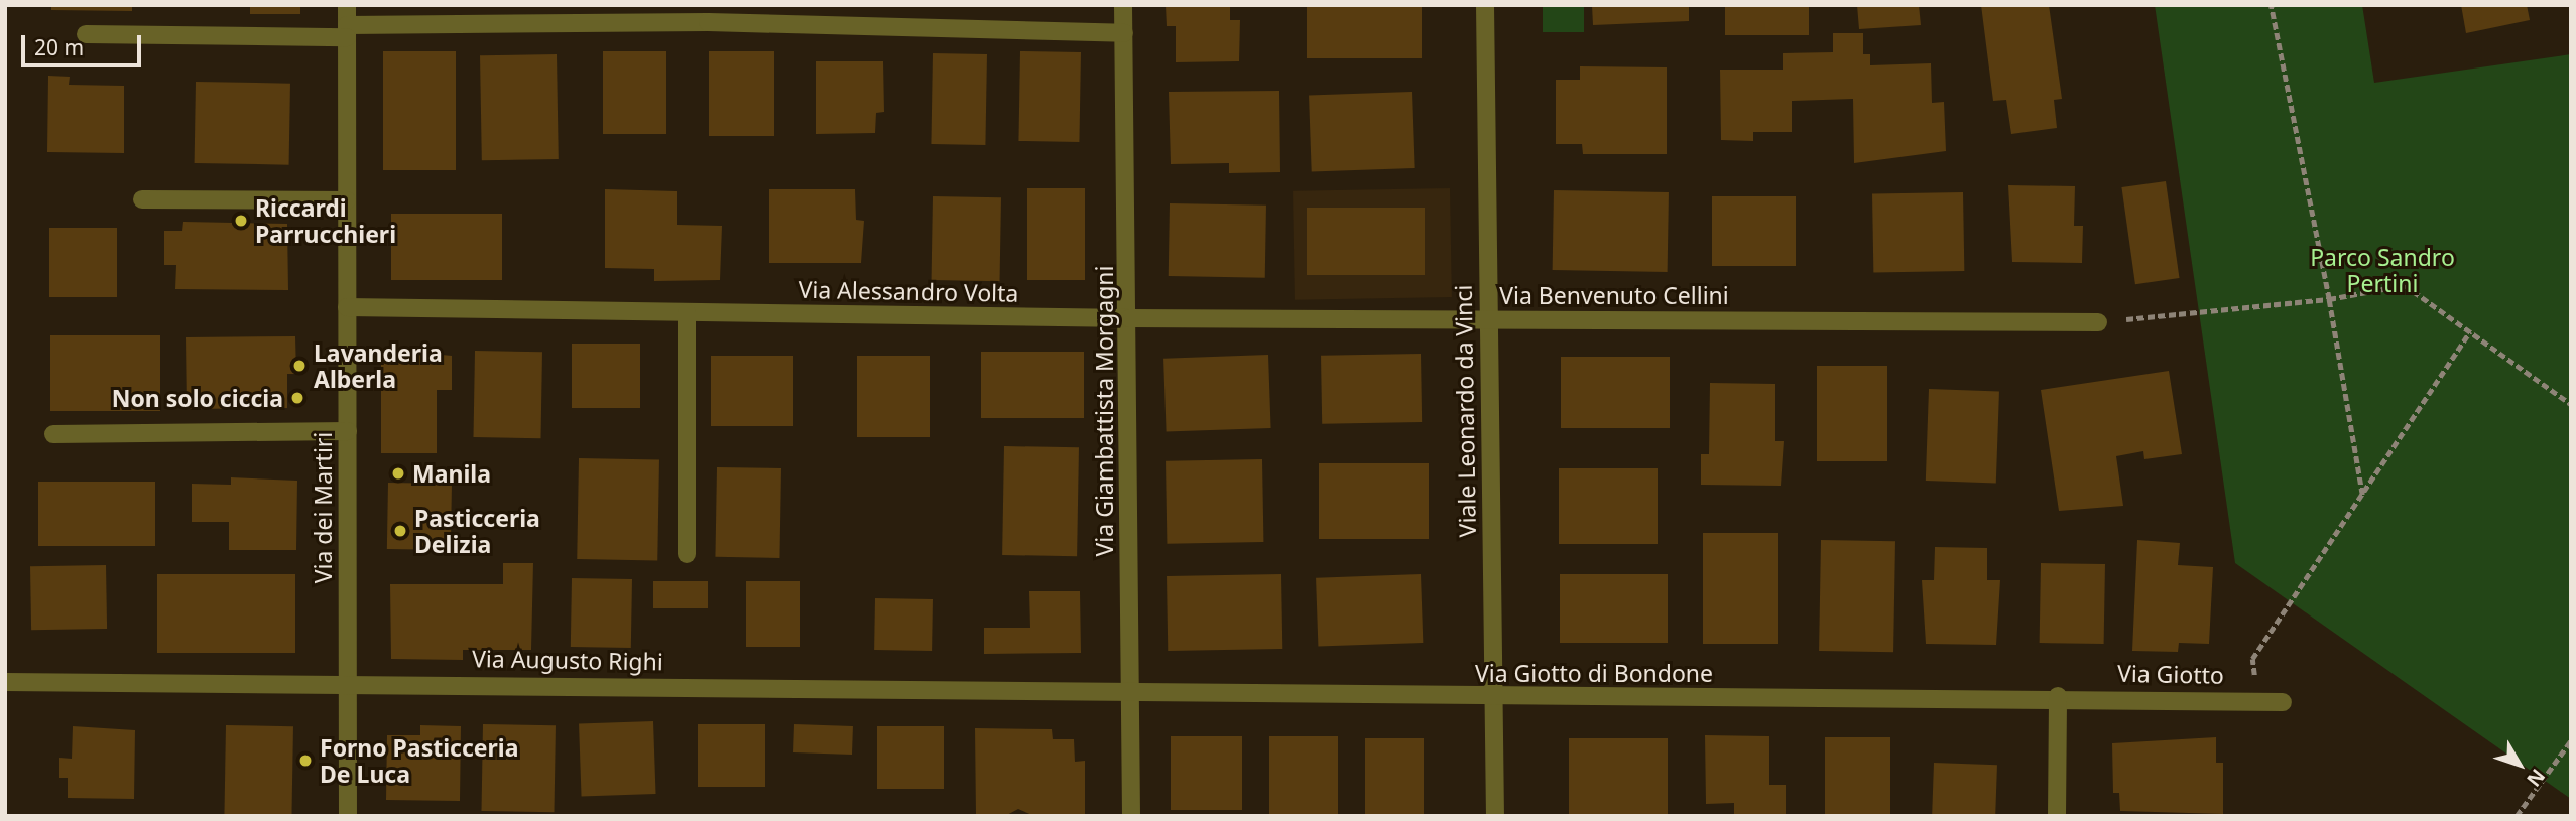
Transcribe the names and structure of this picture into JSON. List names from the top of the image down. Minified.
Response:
{"streets":{"street":["Via Alessandro Volta","Via Benvenuto Cellini","Via Giambattista Morgagni","Viale Leonardo da Vinci","Via dei Martiri","Via Augusto Righi","Via Giotto di Bondone","Via Giotto"]},"crossings":[["Via Alessandro Volta","Via Benvenuto Cellini"],["Via Alessandro Volta","Via Giambattista Morgagni"],["Via Alessandro Volta","Via dei Martiri"],["Via Benvenuto Cellini","Via Giambattista Morgagni"],["Via Benvenuto Cellini","Viale Leonardo da Vinci"],["Via Giambattista Morgagni","Via Augusto Righi"],["Via Giambattista Morgagni","Via Giotto di Bondone"],["Viale Leonardo da Vinci","Via Giotto di Bondone"],["Via dei Martiri","Via Augusto Righi"],["Via Augusto Righi","Via Giotto di Bondone"],["Via Giotto di Bondone","Via Giotto"]],"parks":["Parco Sandro Pertini"],"places":["Riccardi Parrucchieri","Lavanderia Alberla","Non solo ciccia","Manila","Pasticceria Delizia","Forno Pasticceria De Luca"],"scale_bar":"20 m","north":"bottom right"}
